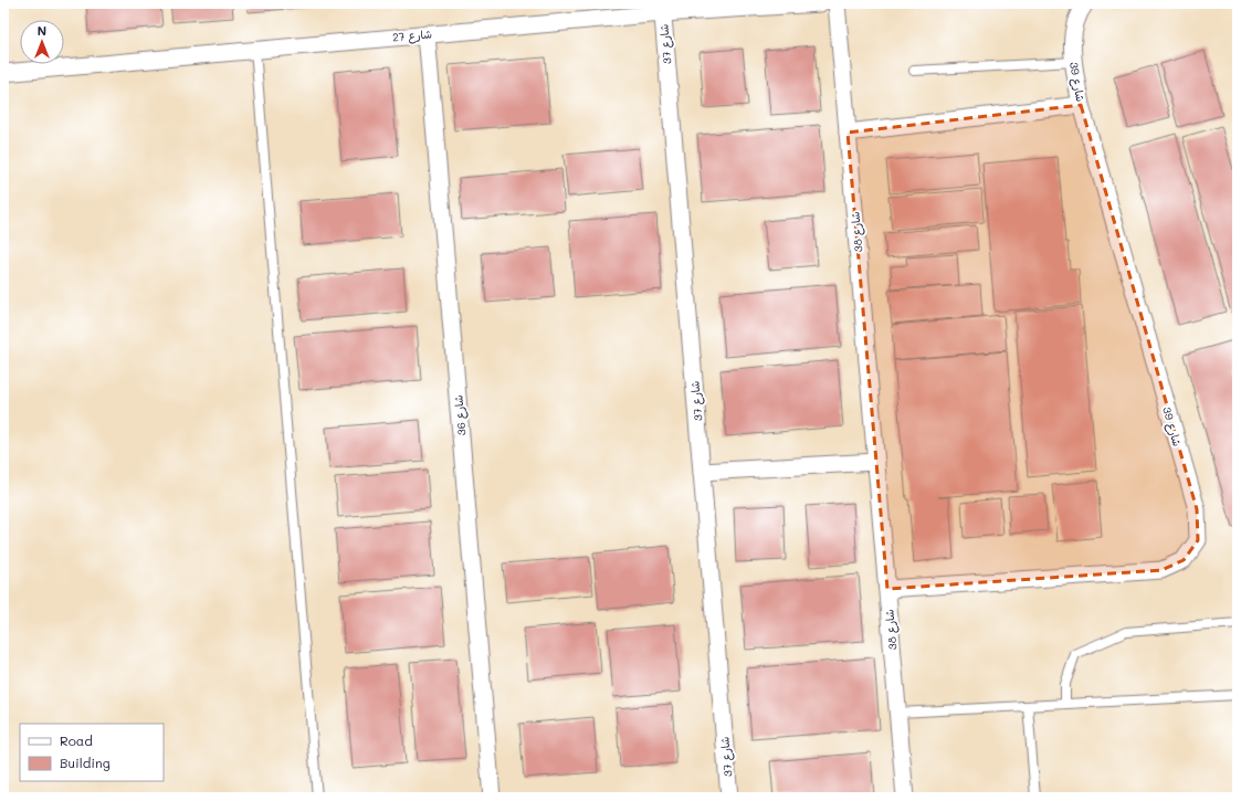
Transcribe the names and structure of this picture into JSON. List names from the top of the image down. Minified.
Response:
{"streets":{"street":["شارع 27","شارع 37","شارع 39","شارع 38","شارع 36"]},"crossings":[["شارع 27","شارع 37"],["شارع 27","شارع 36"],["شارع 39","شارع 38"]],"legend":["Road","Building"],"north":"top"}
